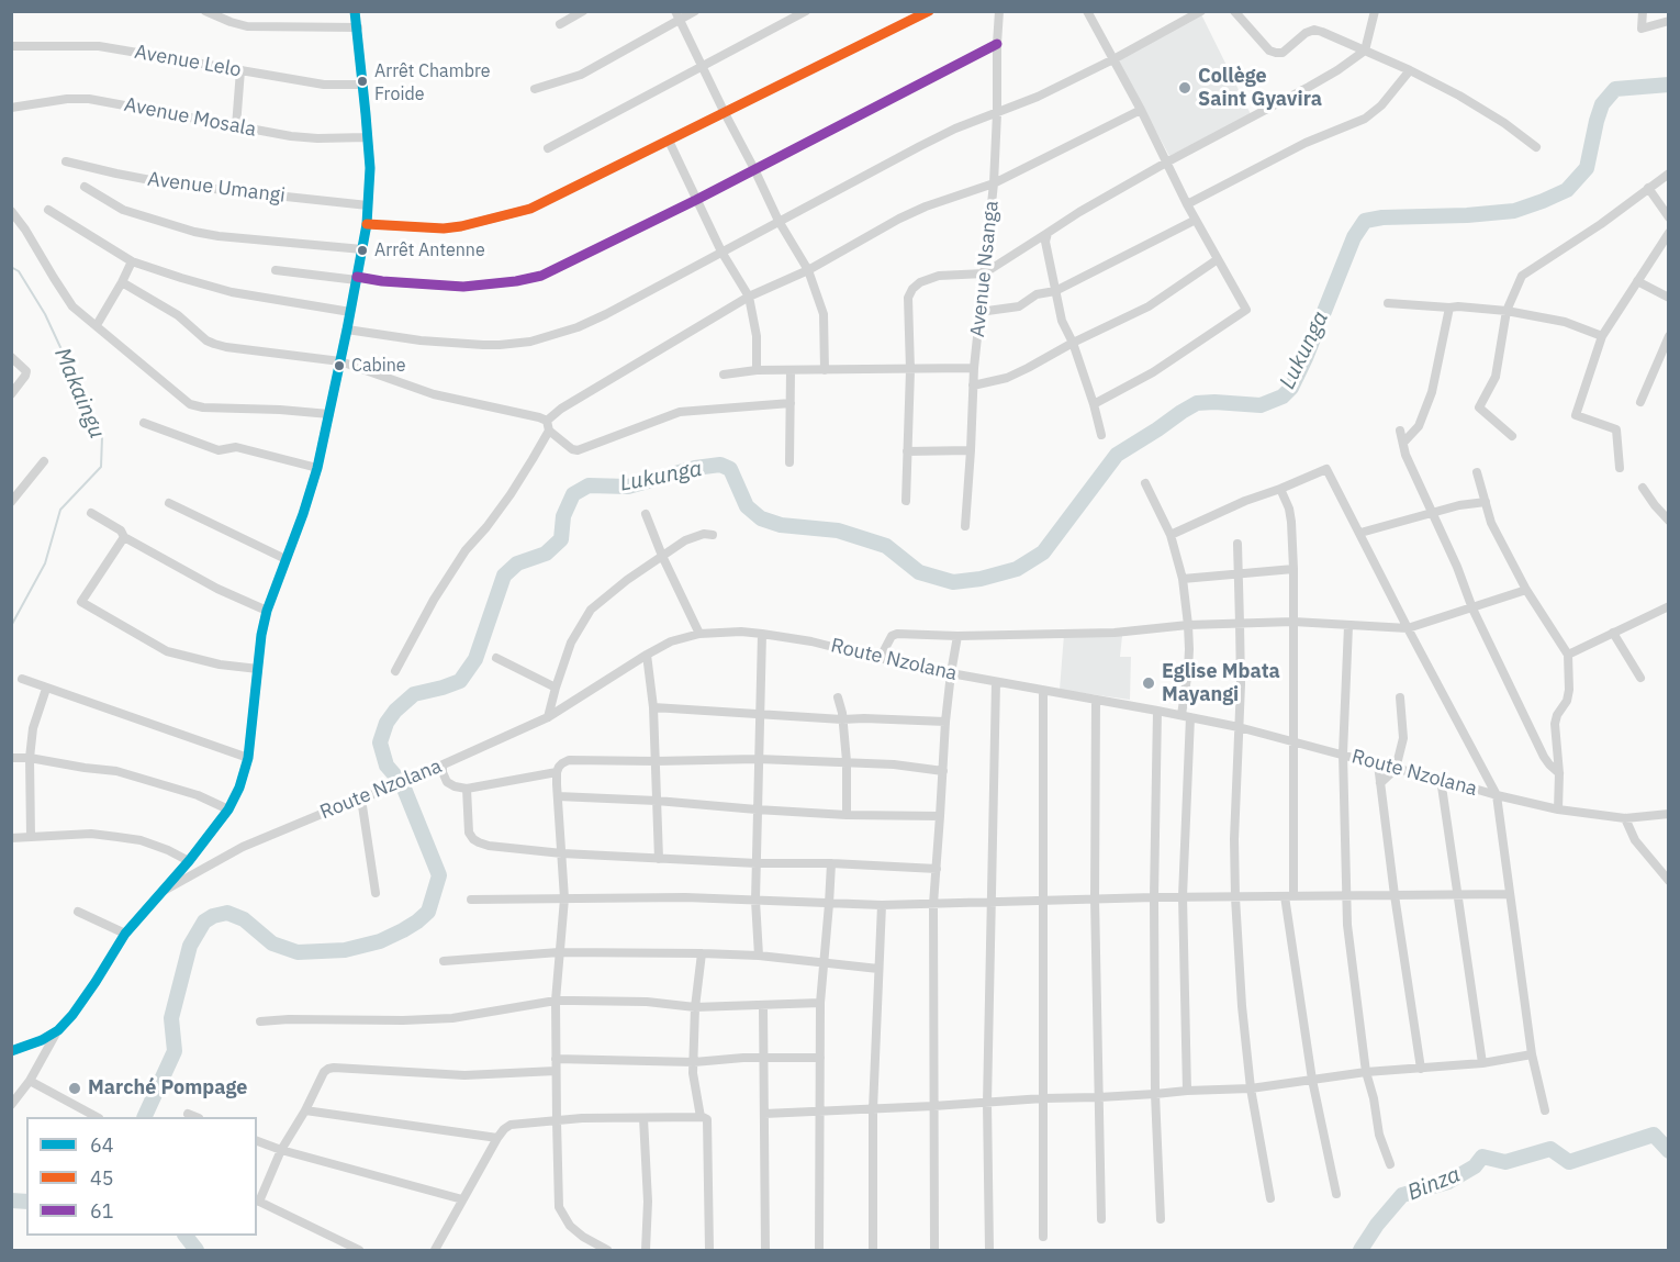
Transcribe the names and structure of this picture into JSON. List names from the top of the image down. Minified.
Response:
{"streets":{"street":["Avenue Lelo","Avenue Mosala","Avenue Umangi","Avenue Nsanga","Route Nzolana"]},"water":["Lukunga","Makaingu","Binza"],"places":["Arrêt Chambre Froide","Collège Saint Gyavira","Arrêt Antenne","Cabine","Eglise Mbata Mayangi","Marché Pompage"],"lines":["transit line 64","transit line 45","transit line 61"],"legend":["64","45","61"]}
